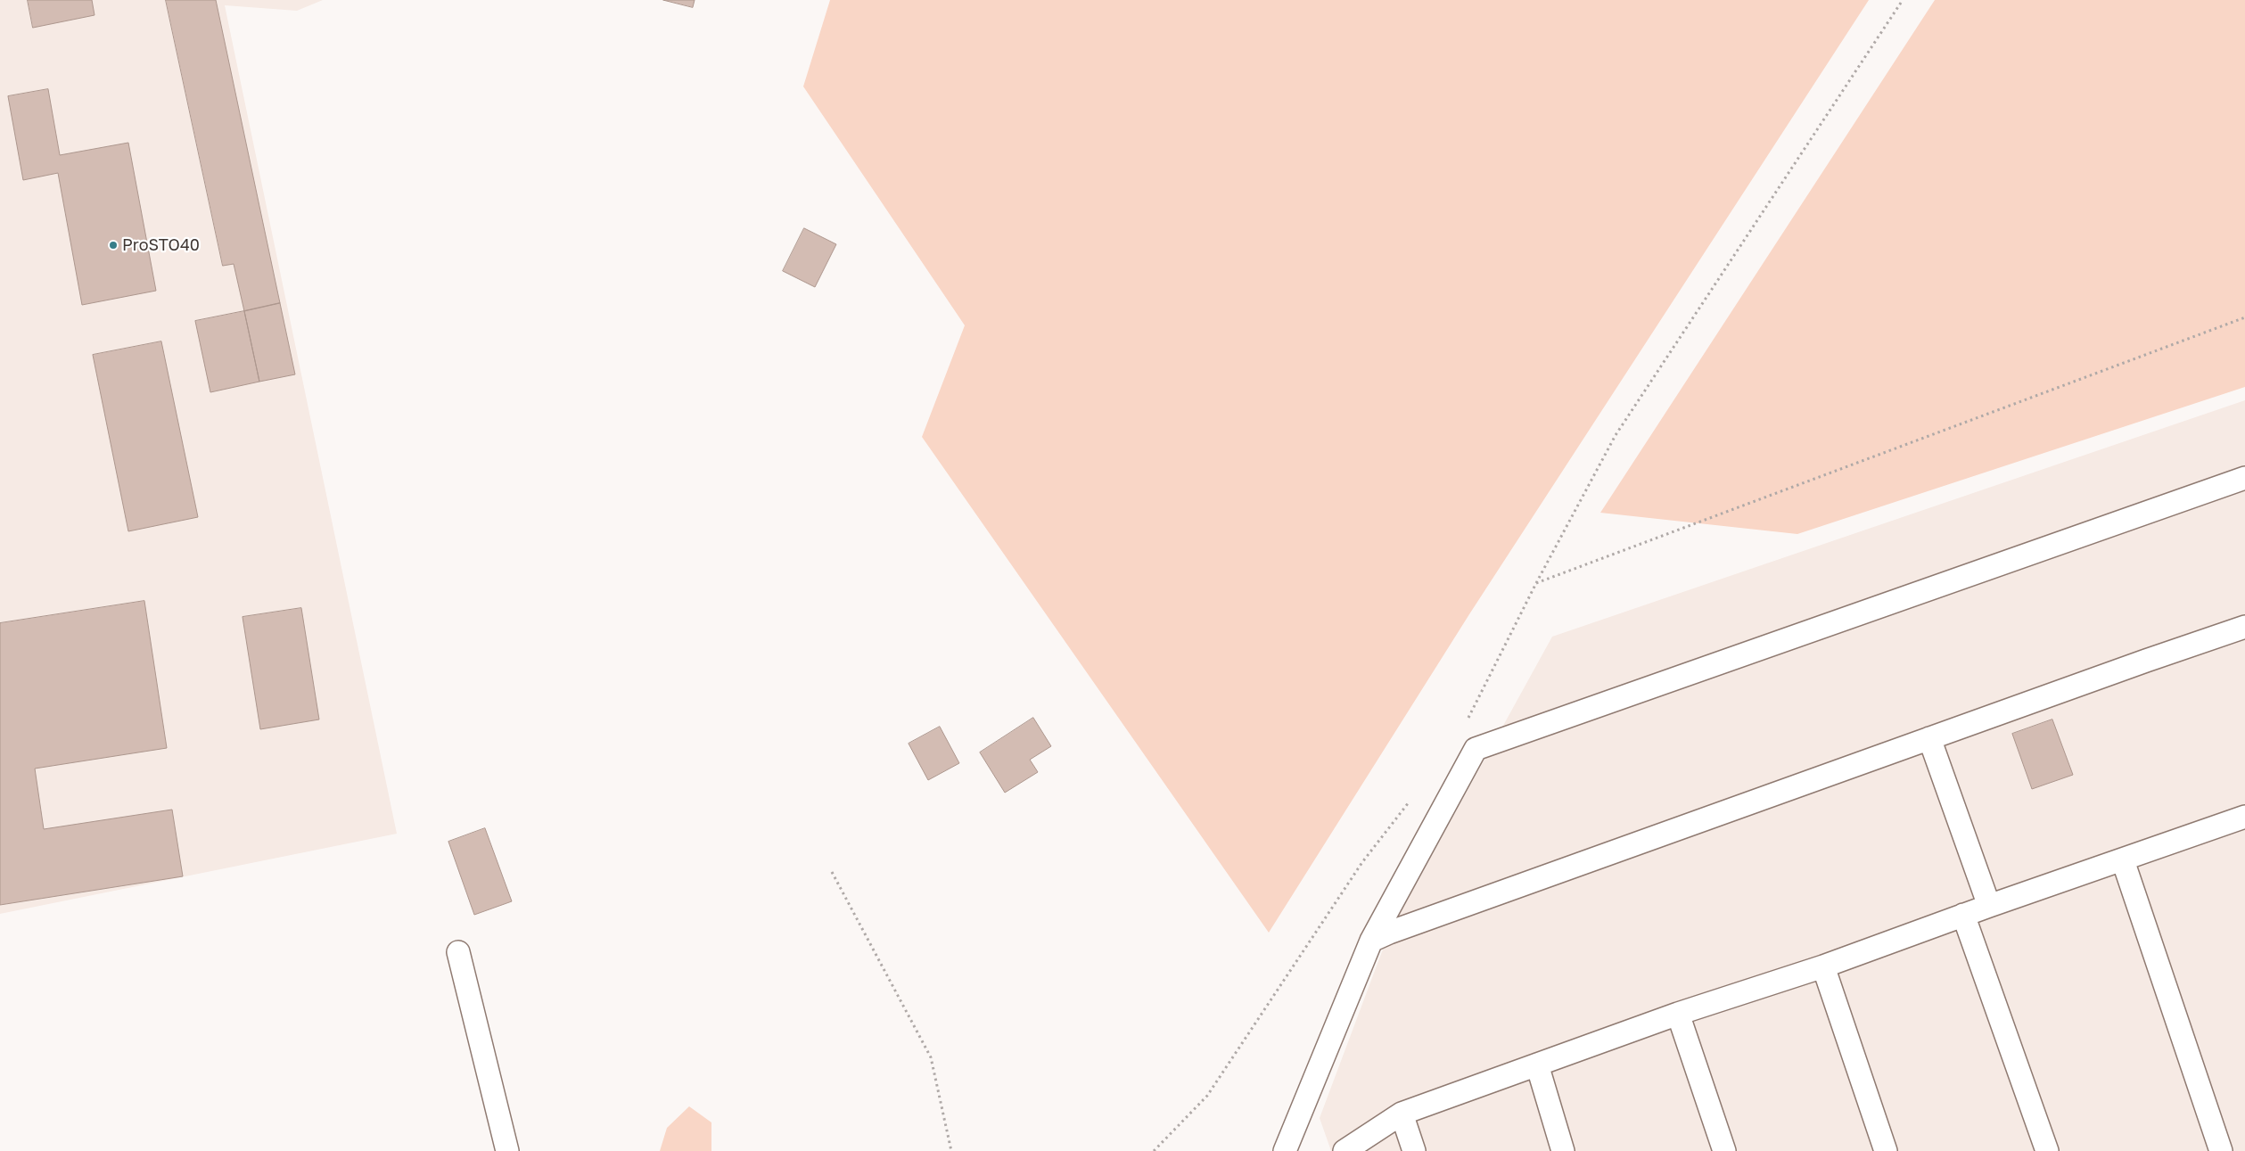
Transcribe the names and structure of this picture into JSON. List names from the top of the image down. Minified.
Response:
{"places":["ProSTO40"]}
